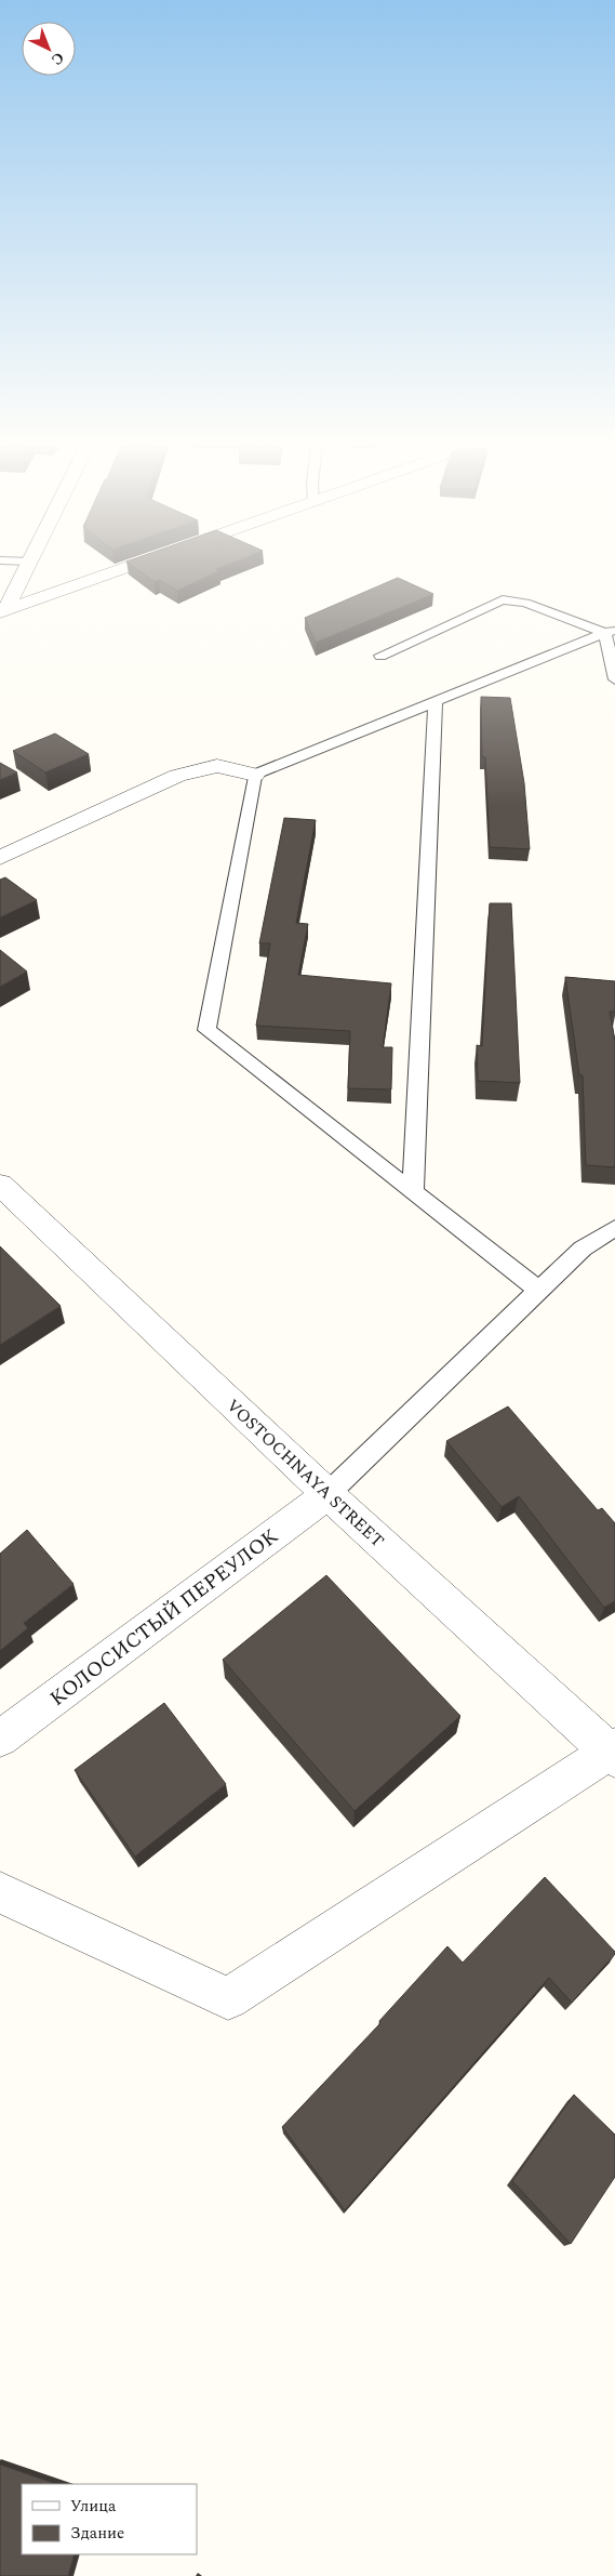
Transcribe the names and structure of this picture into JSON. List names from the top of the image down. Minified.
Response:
{"streets":{"street":["VOSTOCHNAYA STREET","КОЛОСИСТЫЙ ПЕРЕУЛОК"]},"crossings":[["VOSTOCHNAYA STREET","КОЛОСИСТЫЙ ПЕРЕУЛОК"]],"legend":["Улица","Здание"],"north":"bottom right"}
